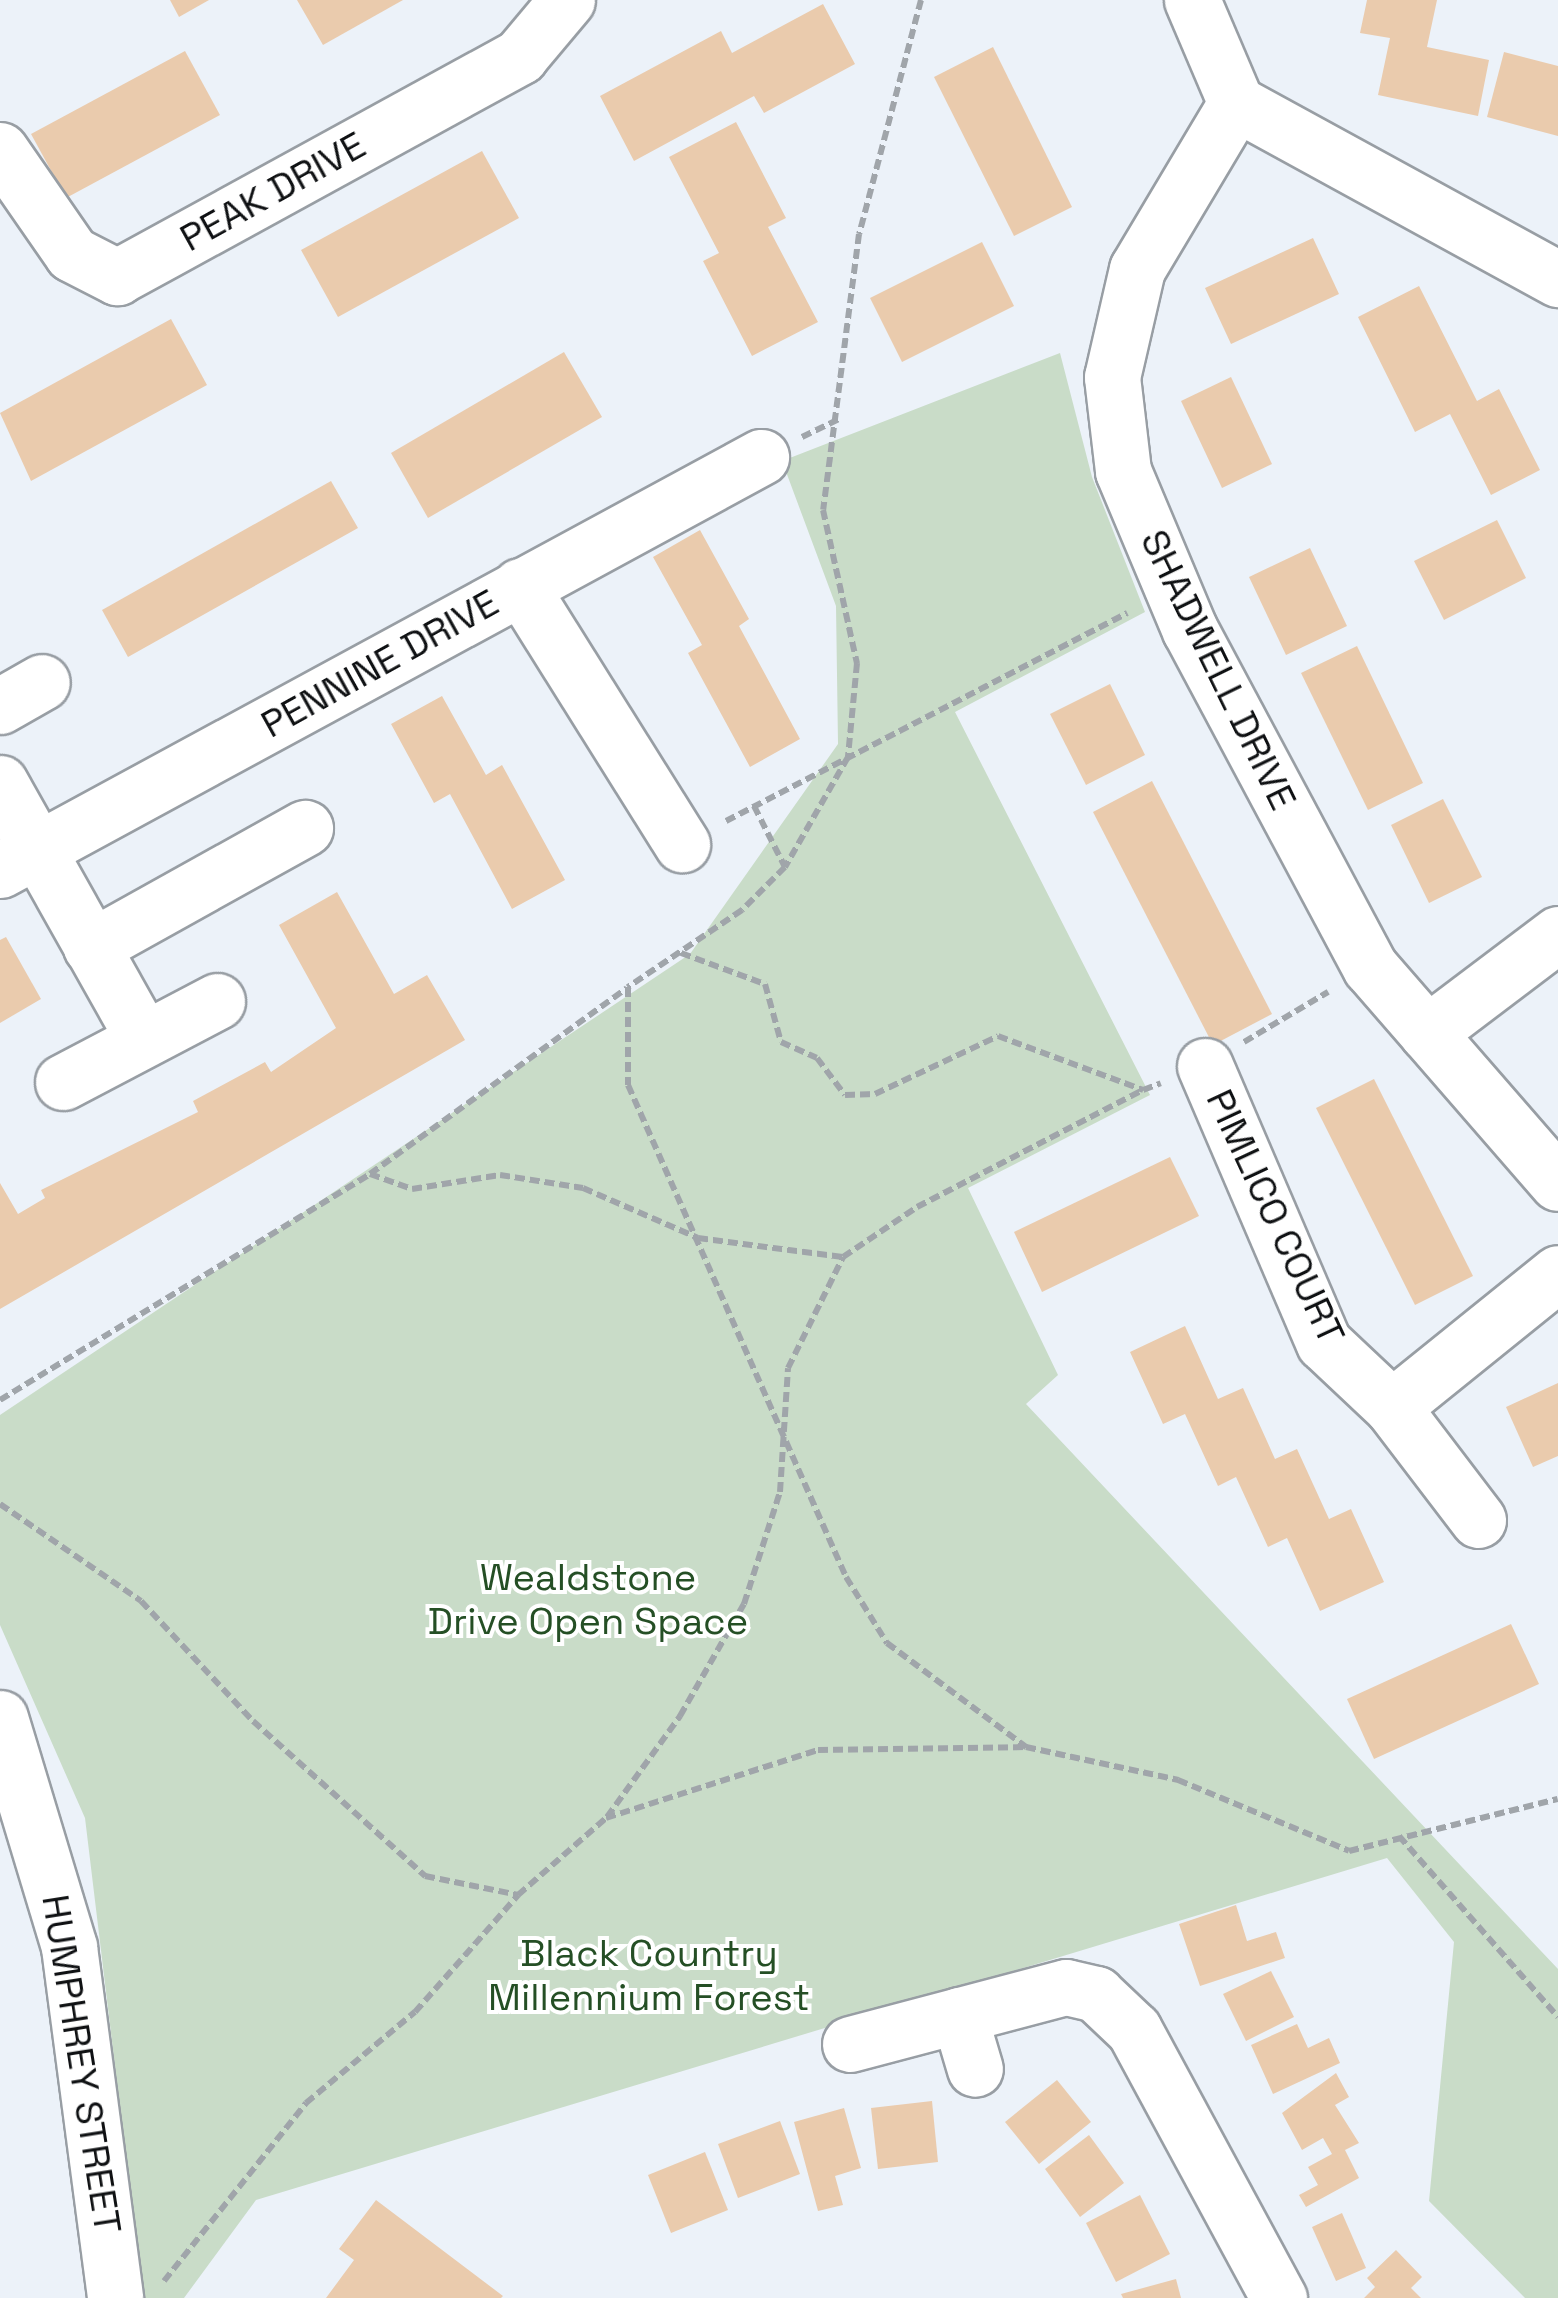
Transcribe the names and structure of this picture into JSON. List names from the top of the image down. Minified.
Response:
{"streets":{"street":["PEAK DRIVE","PENNINE DRIVE","SHADWELL DRIVE","PIMLICO COURT","HUMPHREY STREET"]},"parks":["Wealdstone Drive Open Space","Black Country Millennium Forest"]}
